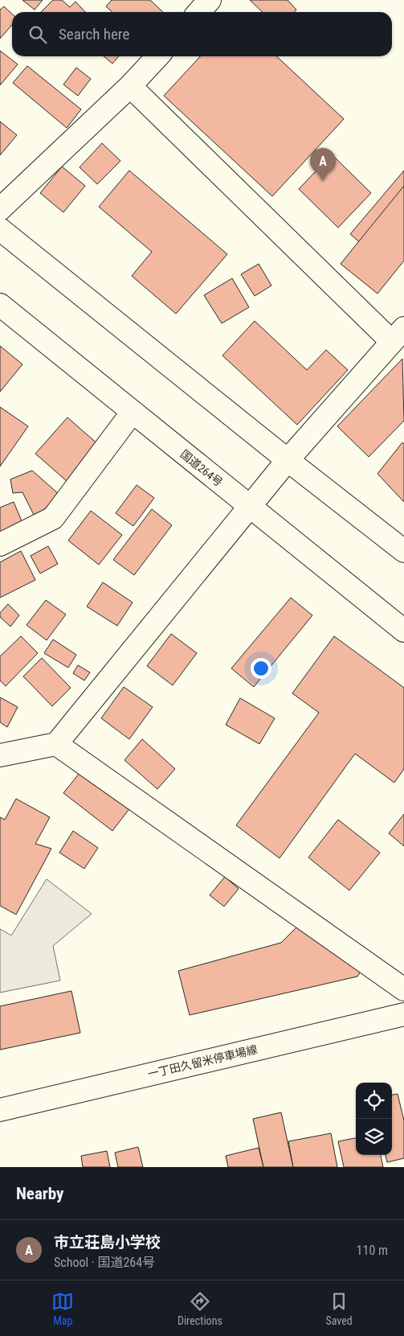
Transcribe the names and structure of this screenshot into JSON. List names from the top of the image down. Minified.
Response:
{"streets":{"main road":["国道264号","一丁田久留米停車場線"]},"page":{"search":"Search here","pins":"A","heading":"Nearby","list":[{"mark":"A","name":"市立荘島小学校","note":"School · 国道264号","value":"110 m"}],"nav":["Map","Directions","Saved"]}}
